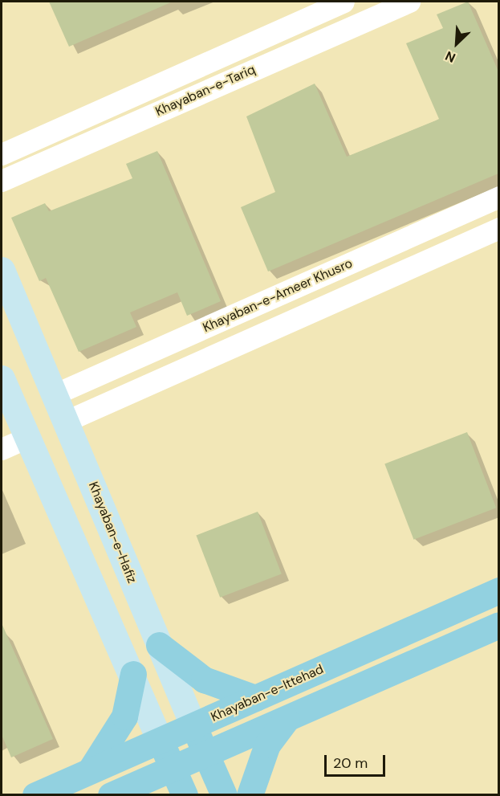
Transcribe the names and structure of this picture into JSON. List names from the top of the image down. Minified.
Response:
{"streets":{"main road":["Khayaban-e-Hafiz","Khayaban-e-Ittehad"],"street":["Khayaban-e-Tariq","Khayaban-e-Ameer Khusro"]},"crossings":[["Khayaban-e-Ameer Khusro","Khayaban-e-Hafiz"],["Khayaban-e-Hafiz","Khayaban-e-Ittehad"]],"scale_bar":"20 m","north":"bottom left"}
